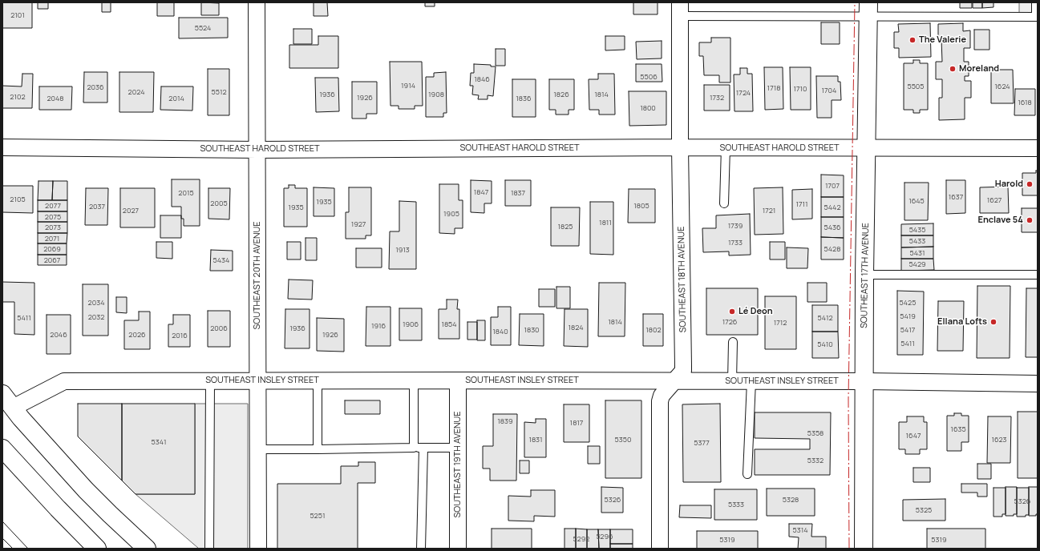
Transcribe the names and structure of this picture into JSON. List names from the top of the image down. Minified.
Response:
{"streets":{"main road":["SOUTHEAST 17TH AVENUE"],"street":["SOUTHEAST HAROLD STREET","SOUTHEAST 20TH AVENUE","SOUTHEAST 18TH AVENUE","SOUTHEAST INSLEY STREET","SOUTHEAST 19TH AVENUE"]},"crossings":[["SOUTHEAST HAROLD STREET","SOUTHEAST 20TH AVENUE"],["SOUTHEAST HAROLD STREET","SOUTHEAST 17TH AVENUE"],["SOUTHEAST HAROLD STREET","SOUTHEAST 18TH AVENUE"],["SOUTHEAST 20TH AVENUE","SOUTHEAST INSLEY STREET"],["SOUTHEAST 17TH AVENUE","SOUTHEAST INSLEY STREET"],["SOUTHEAST 18TH AVENUE","SOUTHEAST INSLEY STREET"],["SOUTHEAST INSLEY STREET","SOUTHEAST 19TH AVENUE"]],"places":["The Valerie","Moreland","Harold","Enclave 54","Lé Deon","Ellana Lofts"],"house_numbers":["2101","5524","5506","1846","1914","5505","1624","2036","1718","1710","1704","2024","5512","1724","1936","1908","1826","1814","2102","1926","1732","2048","2014","1836","1618","1800","1707","1847","2015","1837","1637","2105","1627","1645","1935","2005","1711","2077","1805","2037","1935","5442","2027","1721","1905","2075","1811","1927","1739","1825","2073","5436","5435","2071","5433","1733","2069","5428","1913","5431","2067","5434","5429","2034","5425","5419","2032","5411","5412","1814","1726","1712","1906","1854","1916","1824","2006","1936","1830","1802","5417","1840","2046","2026","1926","2016","5411","5410","1839","1817","1635","5358","1647","1831","5350","1623","5341","5377","5332","5326","5328","5326","5333","5325","5251","5314","5296","5292","5319","5319"]}
